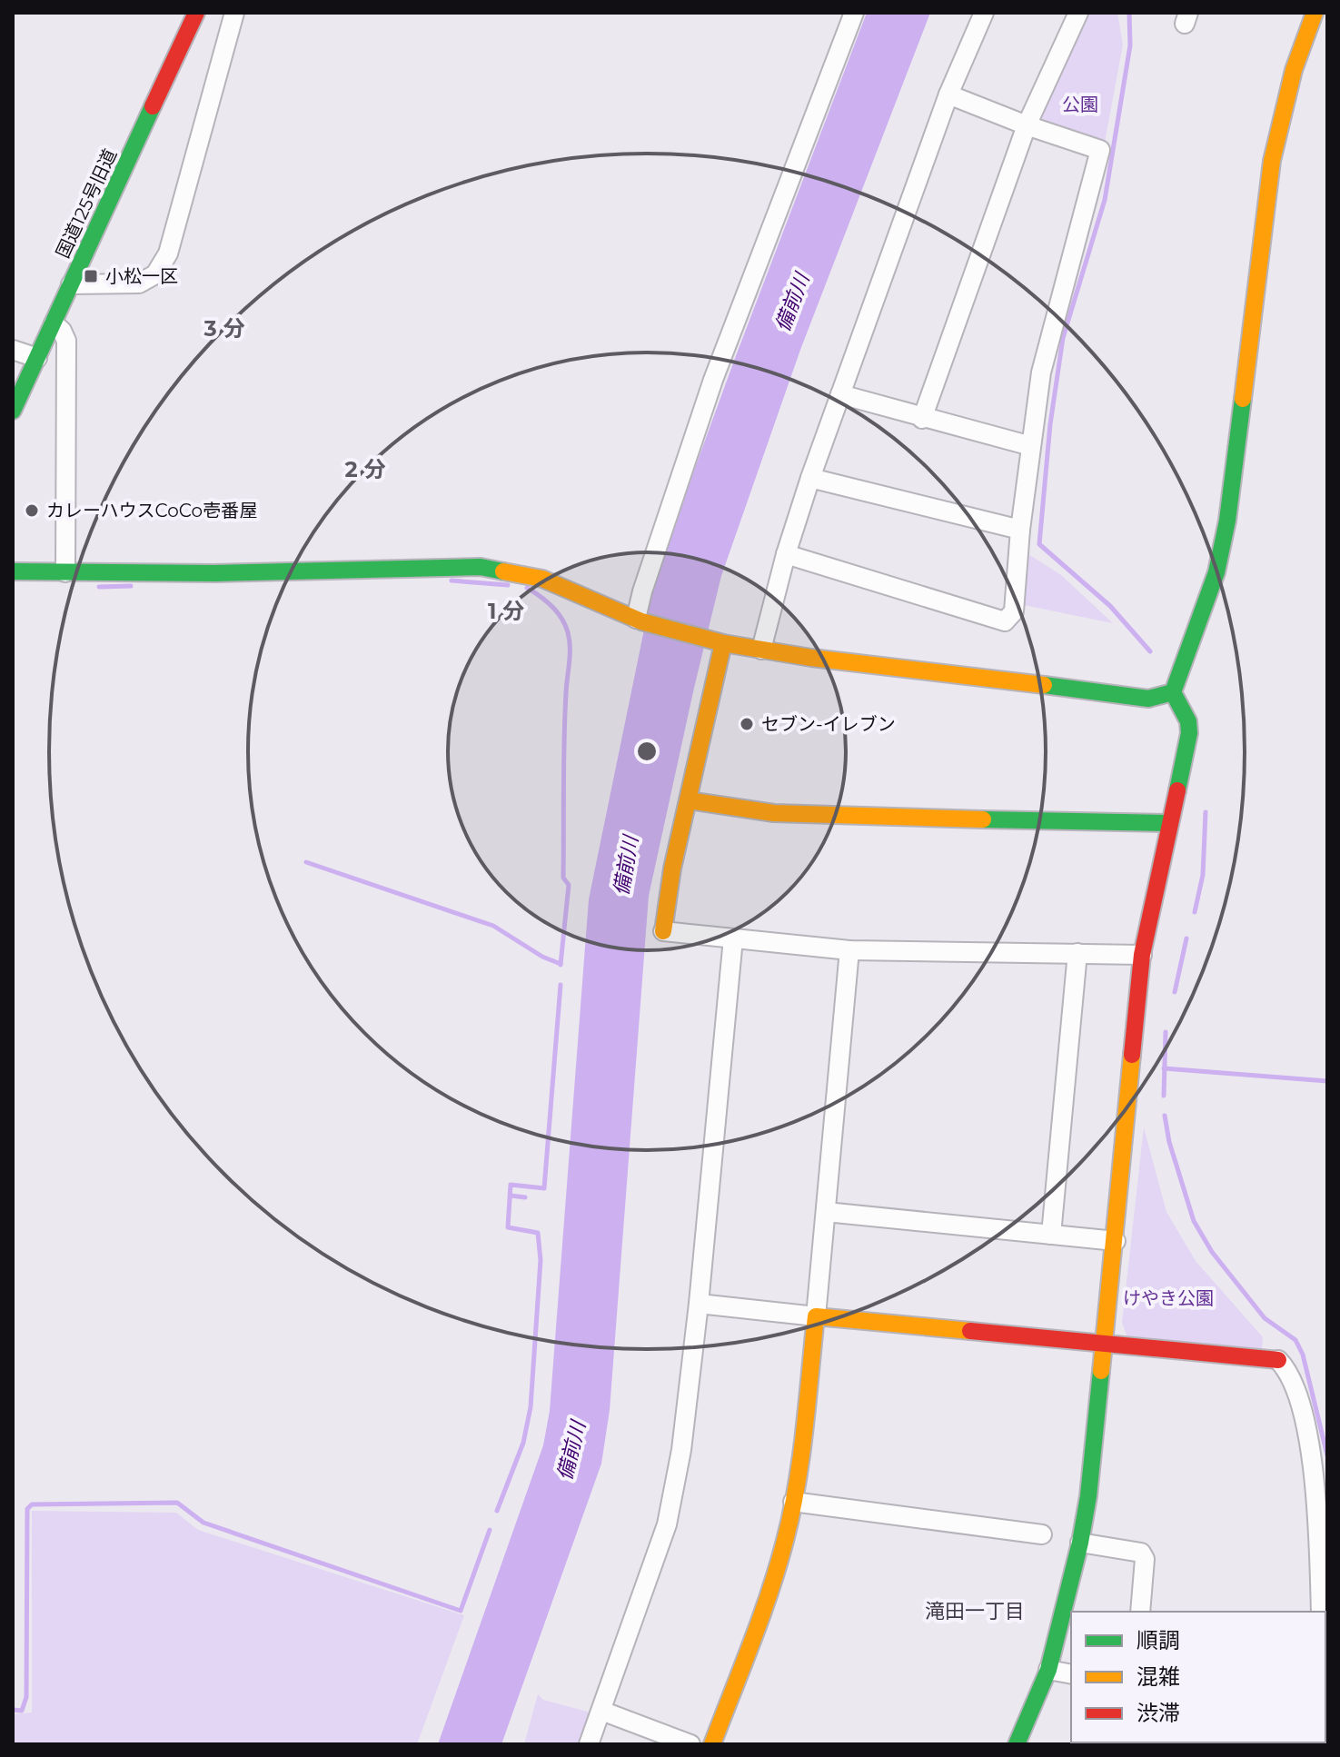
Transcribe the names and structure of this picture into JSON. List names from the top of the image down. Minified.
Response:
{"streets":{"street":["国道125号旧道"]},"districts":["滝田一丁目"],"water":["備前川"],"parks":["公園","けやき公園"],"places":{"transit":["小松一区"],"other":["カレーハウスCoCo壱番屋","セブン-イレブン"]},"legend":["順調","混雑","渋滞"],"rings":["3 分","2 分","1 分"]}
